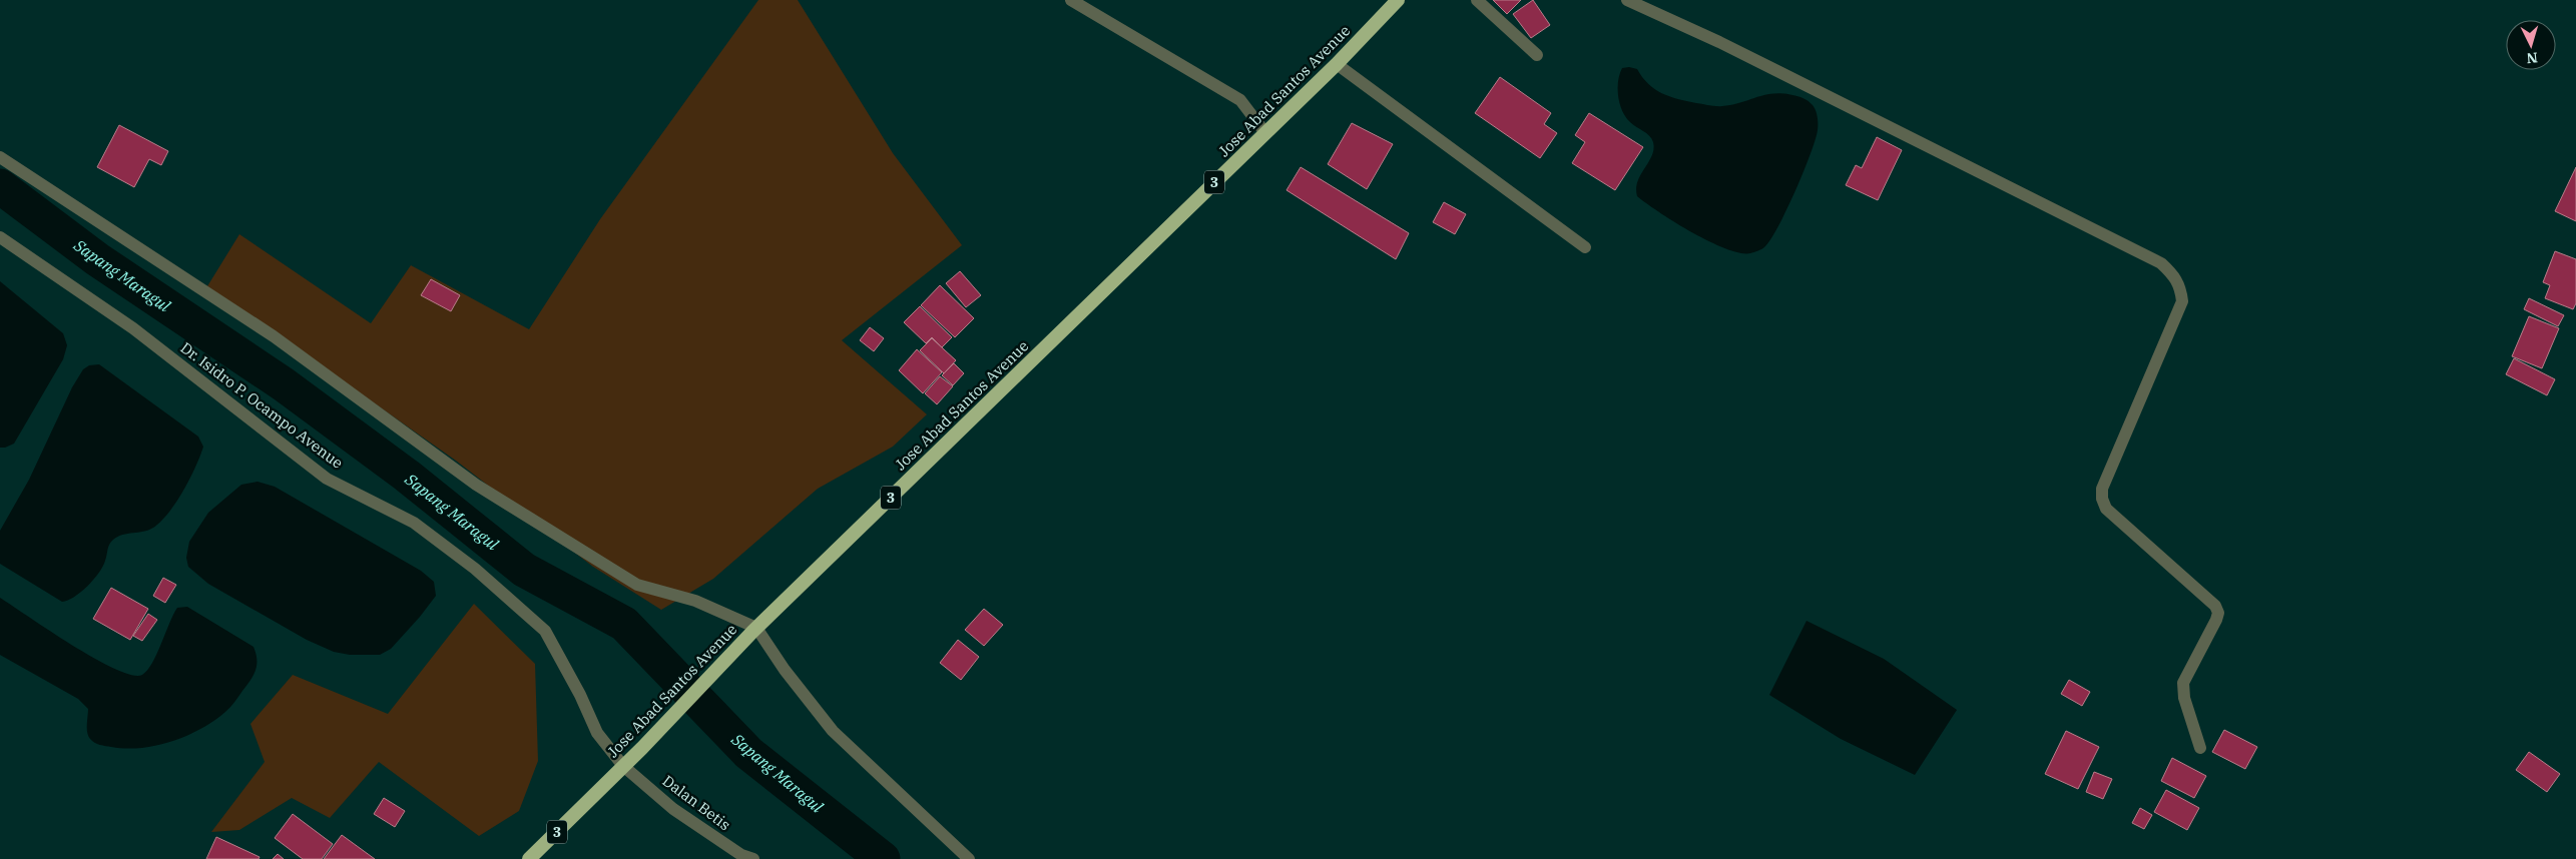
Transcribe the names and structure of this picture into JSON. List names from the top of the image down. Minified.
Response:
{"streets":{"highway":["Jose Abad Santos Avenue","3"],"street":["Dr. Isidro P. Ocampo Avenue","Dalan Betis"]},"crossings":[["Jose Abad Santos Avenue","Dr. Isidro P. Ocampo Avenue"],["Jose Abad Santos Avenue","Dalan Betis"],["Dr. Isidro P. Ocampo Avenue","Dalan Betis"]],"water":["Sapang Maragul"],"north":"bottom"}
